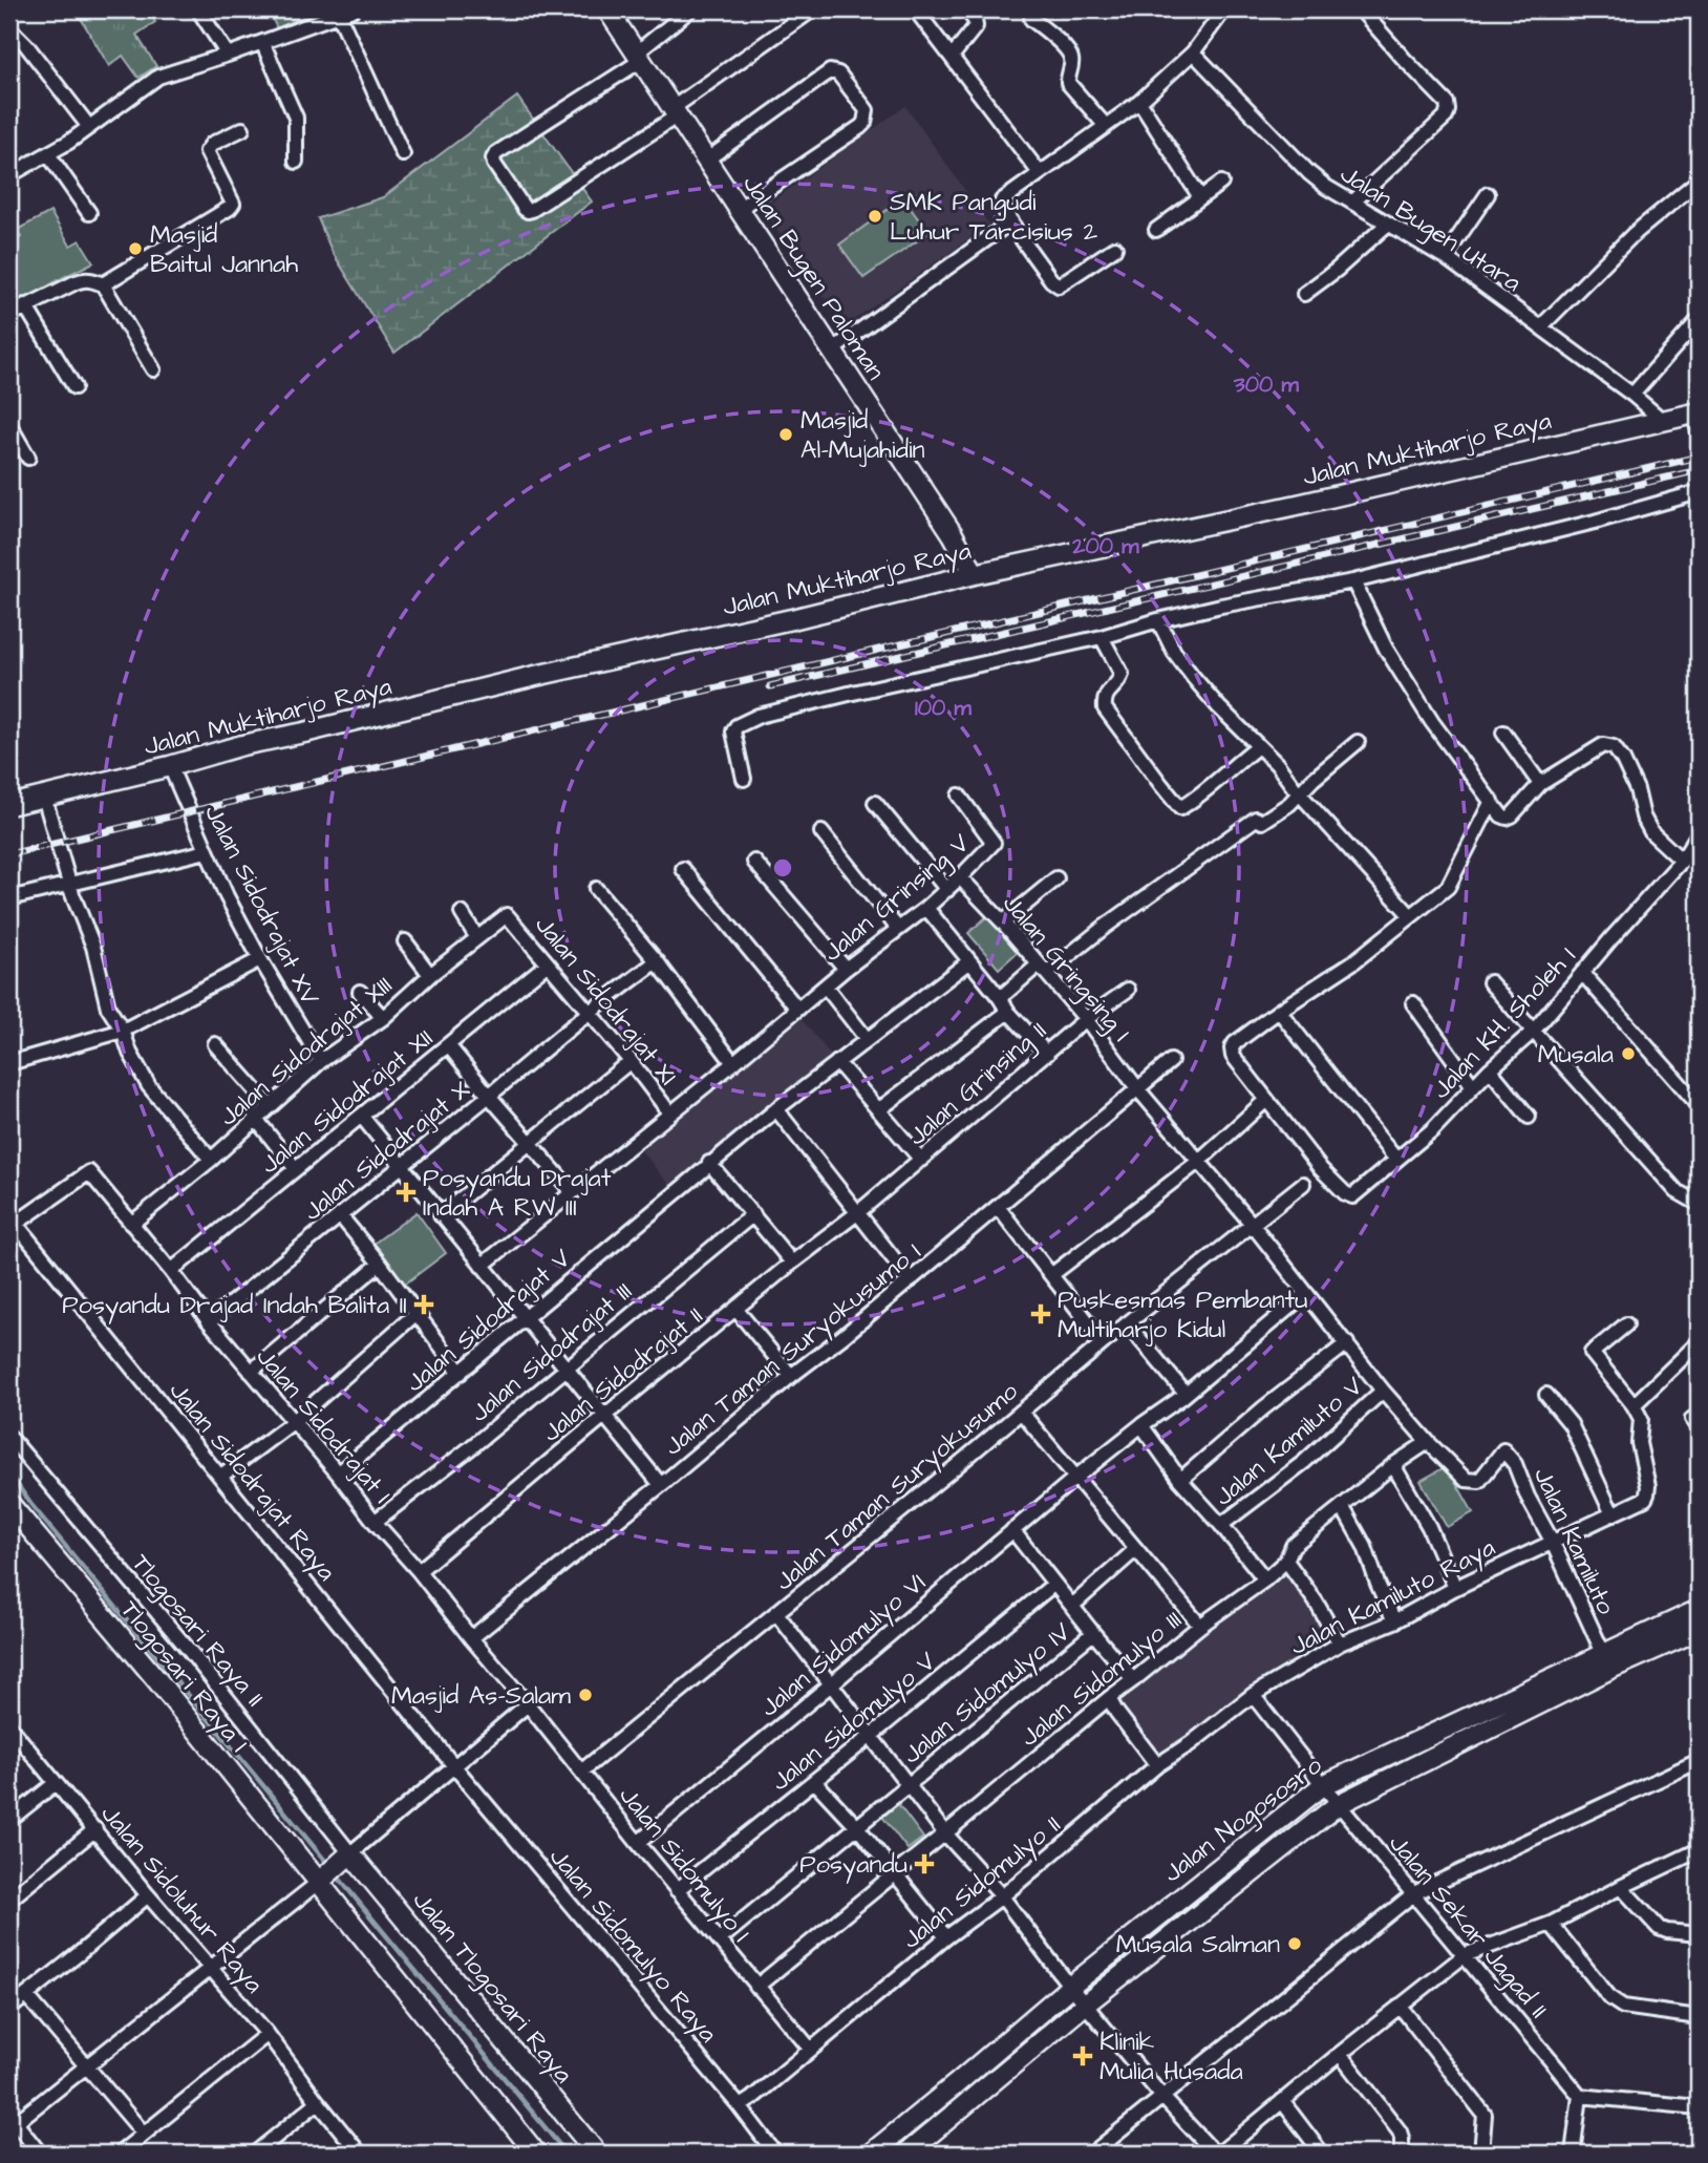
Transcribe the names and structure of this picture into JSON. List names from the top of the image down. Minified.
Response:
{"streets":{"street":["Jalan Bugen Utara","Jalan Bugen Paloman","Jalan Muktiharjo Raya","Jalan Grinsing V","Jalan Sidodrajat XV","Jalan Gringsing I","Jalan Sidodrajat XI","Jalan KH. Sholeh I","Jalan Sidodrajat XIII","Jalan Grinsing II","Jalan Sidodrajat XII","Jalan Sidodrajat X","Jalan Sidodrajat V","Jalan Taman Suryokusumo I","Jalan Sidodrajat III","Jalan Sidodrajat II","Jalan Sidodrajat I","Jalan Kamiluto V","Jalan Sidodrajat Raya","Jalan Taman Suryokusumo","Jalan Kamiluto","Jalan Kamiluto Raya","Tlogosari Raya II","Jalan Sidomulyo VI","Tlogosari Raya I","Jalan Sidomulyo III","Jalan Sidomulyo IV","Jalan Sidomulyo V","Jalan Nogososro","Jalan Sidomulyo I","Jalan Sidomulyo II","Jalan Sidoluhur Raya","Jalan Sekar Jagad II","Jalan Sidomulyo Raya","Jalan Tlogosari Raya"]},"crossings":[["Jalan Bugen Utara","Jalan Muktiharjo Raya"],["Jalan Bugen Paloman","Jalan Muktiharjo Raya"],["Jalan Muktiharjo Raya","Jalan Sidodrajat XV"],["Jalan Grinsing V","Jalan Gringsing I"],["Jalan Grinsing V","Jalan Sidodrajat XI"],["Jalan Grinsing V","Jalan Sidodrajat V"],["Jalan Sidodrajat XV","Jalan Sidodrajat XIII"],["Jalan Gringsing I","Jalan Grinsing II"],["Jalan Gringsing I","Jalan Taman Suryokusumo I"],["Jalan Gringsing I","Jalan Kamiluto V"],["Jalan Gringsing I","Jalan Taman Suryokusumo"],["Jalan Gringsing I","Jalan Kamiluto"],["Jalan Gringsing I","Jalan Sidomulyo VI"],["Jalan Gringsing I","Jalan Sidomulyo III"],["Jalan Sidodrajat XI","Jalan Sidodrajat XIII"],["Jalan Sidodrajat XI","Jalan Sidodrajat XII"],["Jalan Sidodrajat XI","Jalan Sidodrajat X"],["Jalan Sidodrajat XIII","Jalan Sidodrajat I"],["Jalan Grinsing II","Jalan Sidodrajat II"],["Jalan Sidodrajat XII","Jalan Sidodrajat I"],["Jalan Sidodrajat X","Jalan Sidodrajat I"],["Jalan Sidodrajat V","Jalan Sidodrajat I"],["Jalan Taman Suryokusumo I","Jalan Sidodrajat I"],["Jalan Sidodrajat III","Jalan Sidodrajat I"],["Jalan Sidodrajat II","Jalan Sidodrajat I"],["Jalan Sidodrajat I","Jalan Sidodrajat Raya"],["Jalan Sidodrajat I","Jalan Sidomulyo I"],["Jalan Sidodrajat Raya","Jalan Sidomulyo Raya"],["Jalan Taman Suryokusumo","Jalan Sidomulyo I"],["Jalan Kamiluto","Jalan Kamiluto Raya"],["Jalan Kamiluto","Jalan Nogososro"],["Jalan Kamiluto Raya","Jalan Sidomulyo II"],["Tlogosari Raya II","Jalan Tlogosari Raya"],["Jalan Sidomulyo VI","Jalan Sidomulyo I"],["Jalan Sidomulyo V","Jalan Sidomulyo I"],["Jalan Nogososro","Jalan Sekar Jagad II"],["Jalan Sidomulyo I","Jalan Sidomulyo II"],["Jalan Sidomulyo II","Jalan Sidomulyo Raya"]],"places":{"other":["SMK Pangudi Luhur Tarcisius 2","Masjid Baitul Jannah","Masjid Al-Mujahidin","Musala","Masjid As-Salam","Musala Salman"],"health":["Posyandu Drajat Indah A RW III","Posyandu Drajad Indah Balita II","Puskesmas Pembantu Multiharjo Kidul","Posyandu","Klinik Mulia Husada"]},"rings":["300 m","200 m","100 m"]}
